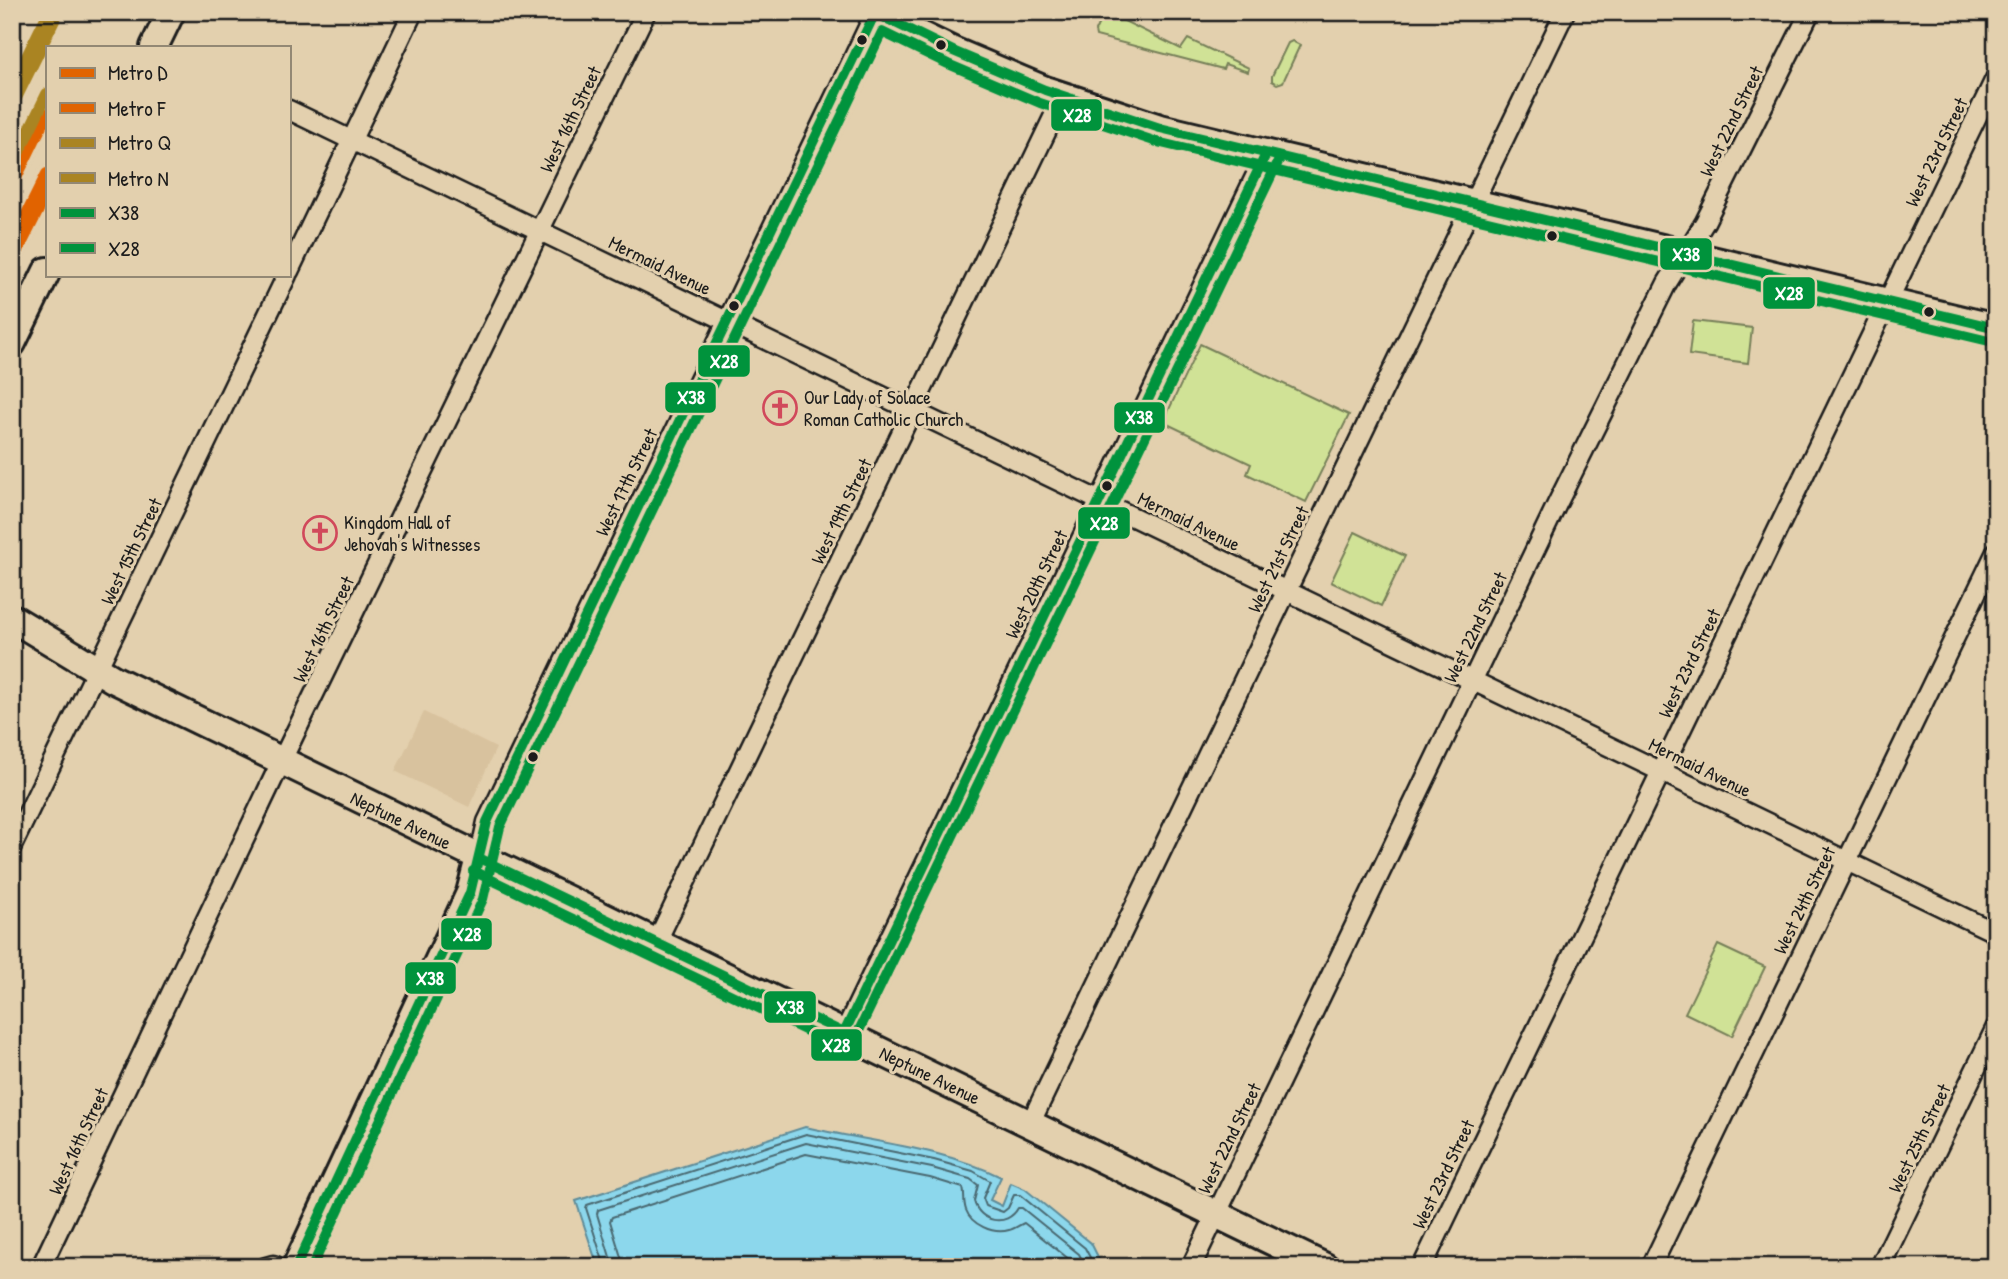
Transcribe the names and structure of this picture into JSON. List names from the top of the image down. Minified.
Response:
{"streets":{"main road":["Neptune Avenue"],"street":["West 16th Street","West 22nd Street","West 23rd Street","Mermaid Avenue","West 17th Street","West 19th Street","West 15th Street","West 21st Street","West 20th Street","West 24th Street","West 25th Street"]},"crossings":[["West 16th Street","Mermaid Avenue"],["West 16th Street","Neptune Avenue"],["West 22nd Street","Mermaid Avenue"],["West 22nd Street","Neptune Avenue"],["West 23rd Street","Mermaid Avenue"],["Mermaid Avenue","West 17th Street"],["Mermaid Avenue","West 19th Street"],["Mermaid Avenue","West 15th Street"],["Mermaid Avenue","West 21st Street"],["Mermaid Avenue","West 20th Street"],["Mermaid Avenue","West 24th Street"],["West 17th Street","Neptune Avenue"],["West 19th Street","Neptune Avenue"],["West 15th Street","Neptune Avenue"],["West 21st Street","Neptune Avenue"],["West 20th Street","Neptune Avenue"]],"places":{"church":["Our Lady of Solace Roman Catholic Church","Kingdom Hall of Jehovah's Witnesses"]},"lines":["metro line Q","metro line N","transit line X38","transit line X28","metro line F","metro line D"],"legend":["Metro D","Metro F","Metro Q","Metro N","X38","X28"]}
